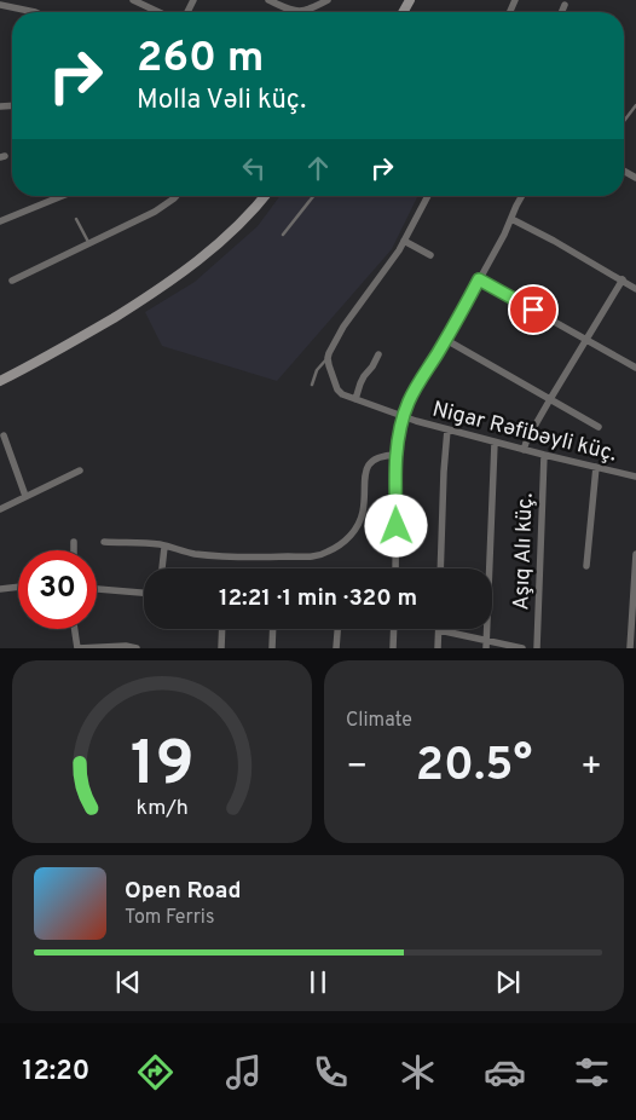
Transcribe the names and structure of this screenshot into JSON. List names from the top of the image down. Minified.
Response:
{"streets":{"street":["Nigar Rəfibəyli küç.","Aşıq Alı küç."]},"crossings":[["Nigar Rəfibəyli küç.","Aşıq Alı küç."]],"page":{"turn":["260 m","Molla Vəli küç."],"limit":"30","trip":"12:21 · 1 min · 320 m","tile":"Climate","heat":["−","20.5°","+"],"song":["Open Road","Tom Ferris"],"tabs":"12:20","gauge":["19","km/h"]}}
